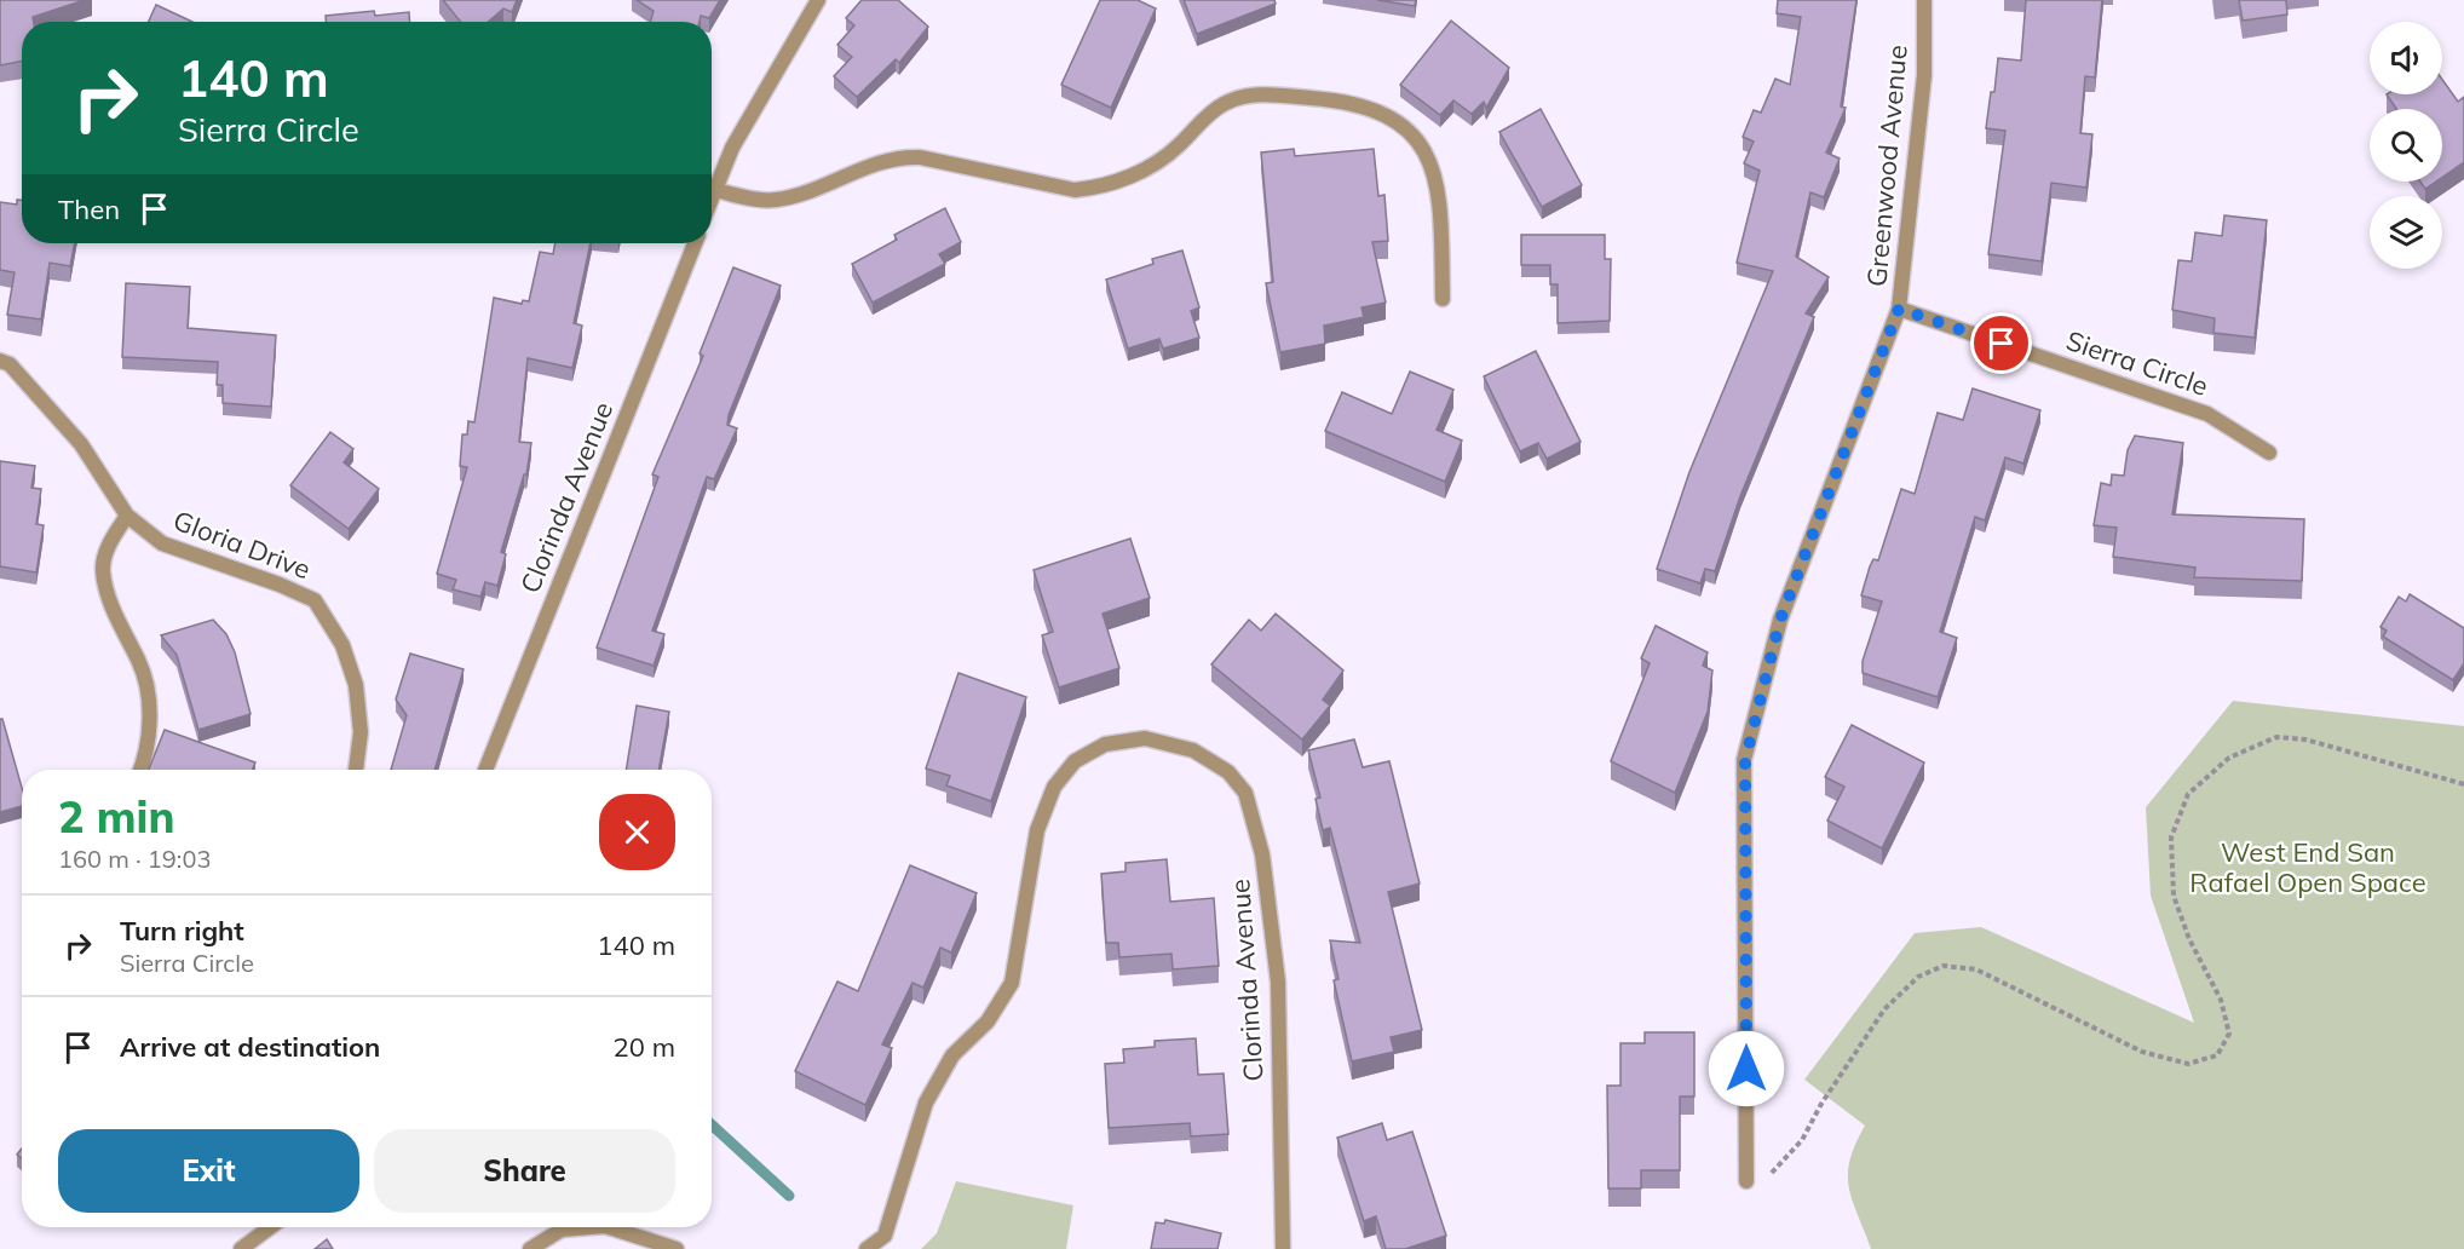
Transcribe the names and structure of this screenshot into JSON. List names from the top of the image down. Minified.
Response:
{"streets":{"street":["Greenwood Avenue","Sierra Circle","Clorinda Avenue","Gloria Drive"]},"crossings":[["Greenwood Avenue","Sierra Circle"]],"parks":["West End San Rafael Open Space"],"page":{"turn":["140 m","Sierra Circle"],"then":"Then","heading":["2 min","160 m · 19:03"],"list":[{"name":"Turn right","note":"Sierra Circle","value":"140 m"},{"name":"Arrive at destination","value":"20 m"}],"buttons":["Exit","Share"]}}
